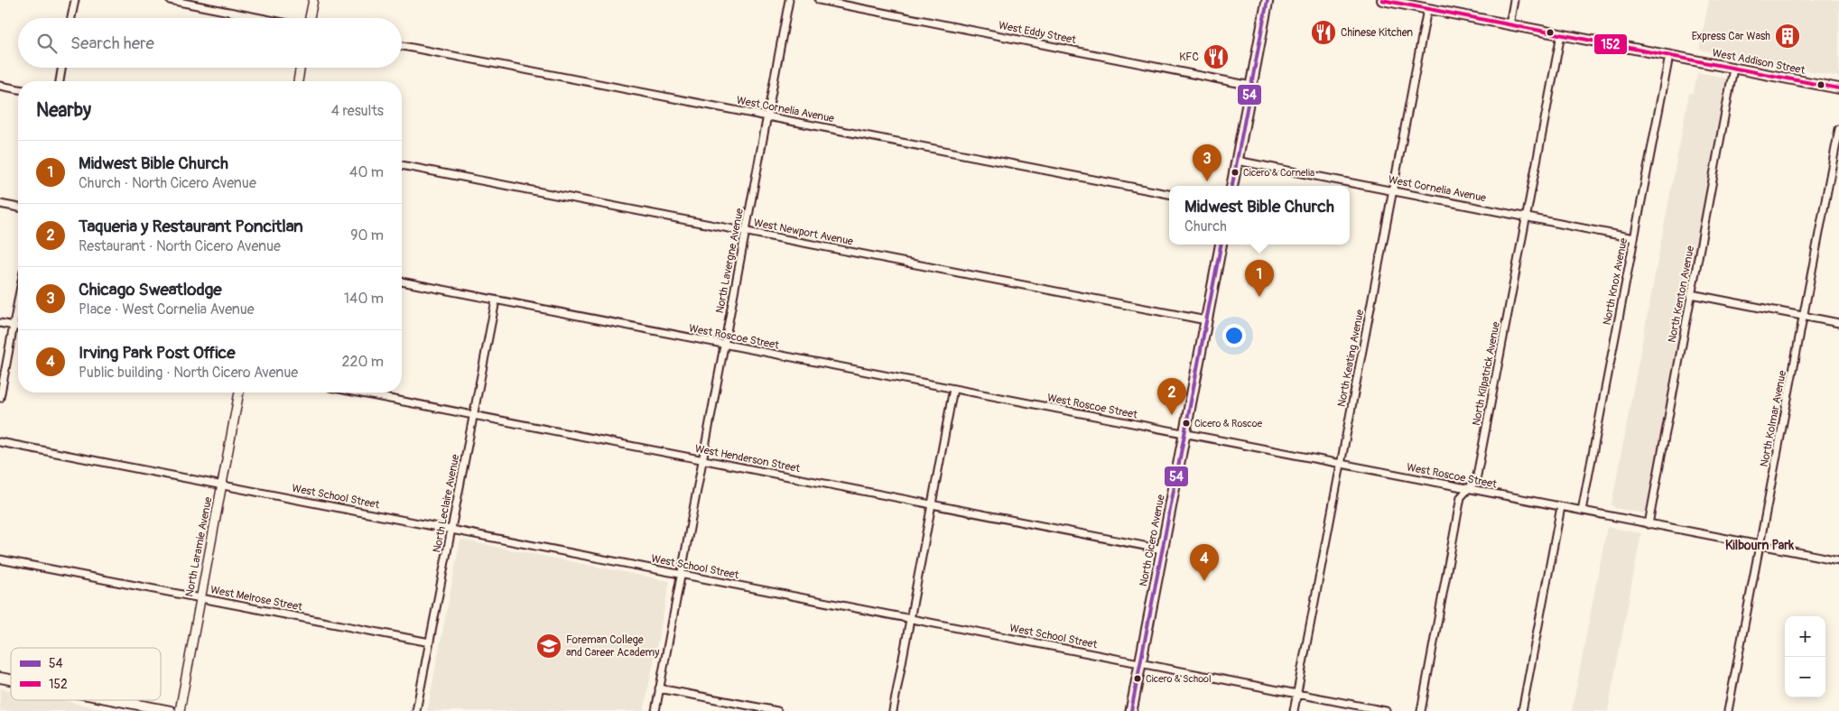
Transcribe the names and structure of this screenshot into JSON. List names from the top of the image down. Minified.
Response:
{"streets":{"main road":["West Addison Street","North Cicero Avenue"],"street":["West Eddy Street","West Cornelia Avenue","West Newport Avenue","North Lavergne Avenue","North Knox Avenue","North Kenton Avenue","West Roscoe Street","North Keating Avenue","North Kilpatrick Avenue","North Kolmar Avenue","West Henderson Street","West School Street","North Leclaire Avenue","North Laramie Avenue","West Melrose Street"]},"crossings":[["West Addison Street","North Knox Avenue"],["West Addison Street","North Kenton Avenue"],["West Addison Street","North Keating Avenue"],["West Addison Street","North Kilpatrick Avenue"],["West Cornelia Avenue","North Lavergne Avenue"],["West Cornelia Avenue","North Knox Avenue"],["West Cornelia Avenue","North Keating Avenue"],["West Cornelia Avenue","North Kilpatrick Avenue"],["West Newport Avenue","North Lavergne Avenue"],["West Newport Avenue","North Cicero Avenue"],["North Lavergne Avenue","West Roscoe Street"],["North Lavergne Avenue","West Henderson Street"],["North Lavergne Avenue","West School Street"],["North Knox Avenue","West Roscoe Street"],["North Kenton Avenue","West Roscoe Street"],["West Roscoe Street","North Keating Avenue"],["West Roscoe Street","North Kilpatrick Avenue"],["West Roscoe Street","North Kolmar Avenue"],["West Roscoe Street","North Leclaire Avenue"],["West Roscoe Street","North Cicero Avenue"],["North Keating Avenue","West School Street"],["West Henderson Street","North Leclaire Avenue"],["West Henderson Street","North Cicero Avenue"],["West School Street","North Leclaire Avenue"],["West School Street","North Cicero Avenue"],["West School Street","North Laramie Avenue"],["North Leclaire Avenue","West Melrose Street"],["North Laramie Avenue","West Melrose Street"]],"districts":["Kilbourn Park"],"places":{"restaurant":["Chinese Kitchen","KFC"],"building":["Express Car Wash"],"other":["Cicero & Cornelia","Cicero & Roscoe","Cicero & School"],"school or university":["Foreman College and Career Academy"]},"lines":["transit line 54","transit line 152"],"legend":["54","152"],"page":{"search":"Search here","heading":["Nearby","4 results"],"list":[{"mark":"1","name":"Midwest Bible Church","note":"Church · North Cicero Avenue","value":"40 m"},{"mark":"2","name":"Taqueria y Restaurant Poncitlan","note":"Restaurant · North Cicero Avenue","value":"90 m"},{"mark":"3","name":"Chicago Sweatlodge","note":"Place · West Cornelia Avenue","value":"140 m"},{"mark":"4","name":"Irving Park Post Office","note":"Public building · North Cicero Avenue","value":"220 m"}],"pins":["3","1","2","4"],"popup":["Midwest Bible Church","Church"],"map_buttons":["+","−"]}}
